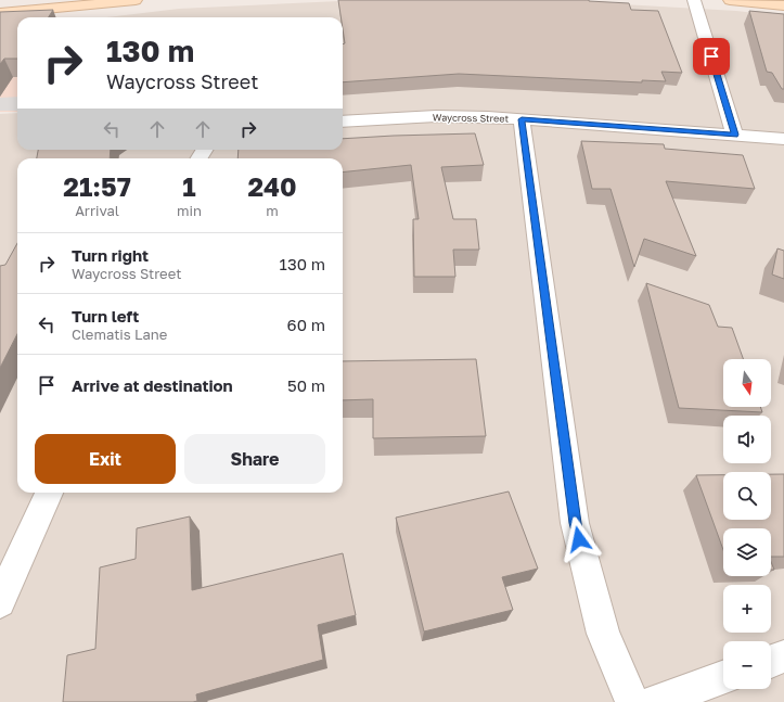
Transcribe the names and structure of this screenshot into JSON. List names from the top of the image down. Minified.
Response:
{"streets":{"street":["Waycross Street"]},"north":"bottom","page":{"turn":["130 m","Waycross Street"],"eta":["21:57","Arrival","1","min","240","m"],"list":[{"name":"Turn right","note":"Waycross Street","value":"130 m"},{"name":"Turn left","note":"Clematis Lane","value":"60 m"},{"name":"Arrive at destination","value":"50 m"}],"map_buttons":["+","−"],"buttons":["Exit","Share"]}}
